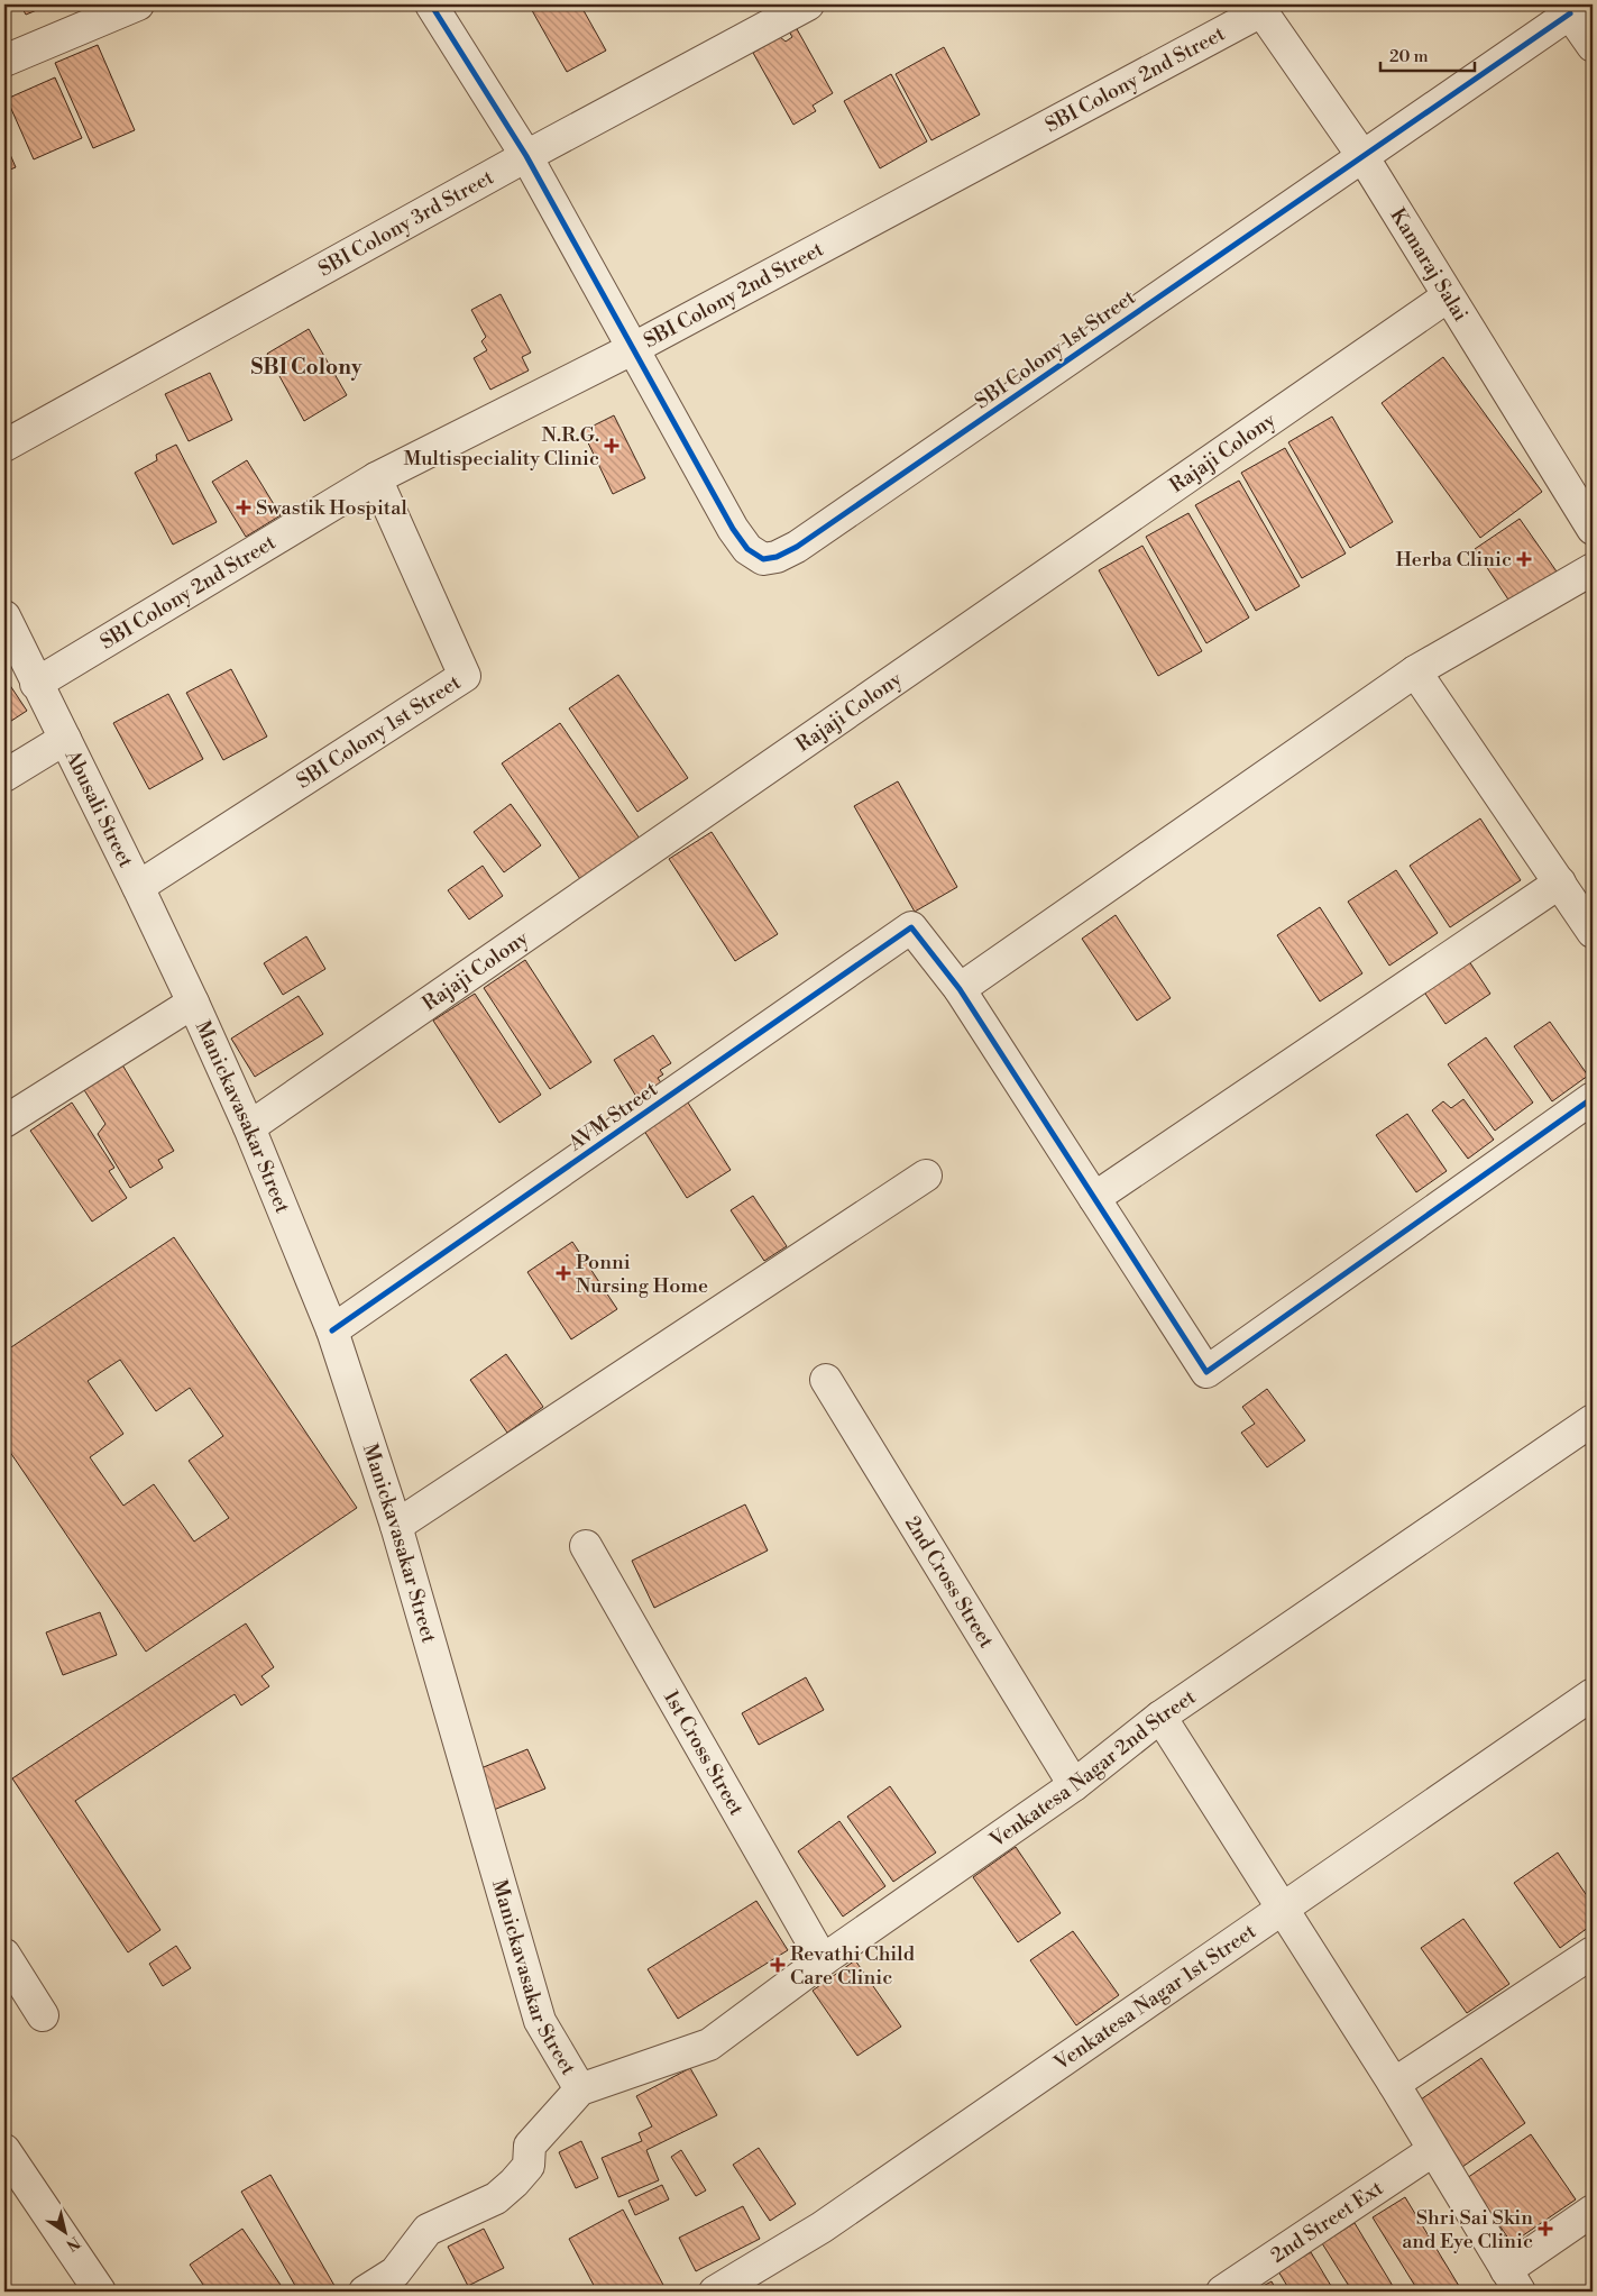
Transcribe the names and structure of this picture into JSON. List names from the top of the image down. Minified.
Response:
{"streets":{"street":["SBI Colony 2nd Street","SBI Colony 3rd Street","Kamaraj Salai","SBI Colony 1st Street","Rajaji Colony","Abusali Street","Manickavasakar Street","AVM Street","2nd Cross Street","1st Cross Street","Venkatesa Nagar 2nd Street","Venkatesa Nagar 1st Street","2nd Street Ext"]},"crossings":[["SBI Colony 2nd Street","Kamaraj Salai"],["SBI Colony 2nd Street","SBI Colony 1st Street"],["SBI Colony 2nd Street","Abusali Street"],["Kamaraj Salai","SBI Colony 1st Street"],["Kamaraj Salai","Rajaji Colony"],["SBI Colony 1st Street","Abusali Street"],["Rajaji Colony","Manickavasakar Street"],["Abusali Street","Manickavasakar Street"],["Manickavasakar Street","AVM Street"],["Manickavasakar Street","Venkatesa Nagar 2nd Street"],["2nd Cross Street","Venkatesa Nagar 2nd Street"],["1st Cross Street","Venkatesa Nagar 2nd Street"]],"districts":["SBI Colony"],"places":{"health":["N.R.G. Multispeciality Clinic","Swastik Hospital","Herba Clinic","Ponni Nursing Home","Revathi Child Care Clinic","Shri Sai Skin and Eye Clinic"]},"scale_bar":"20 m","north":"bottom right"}
